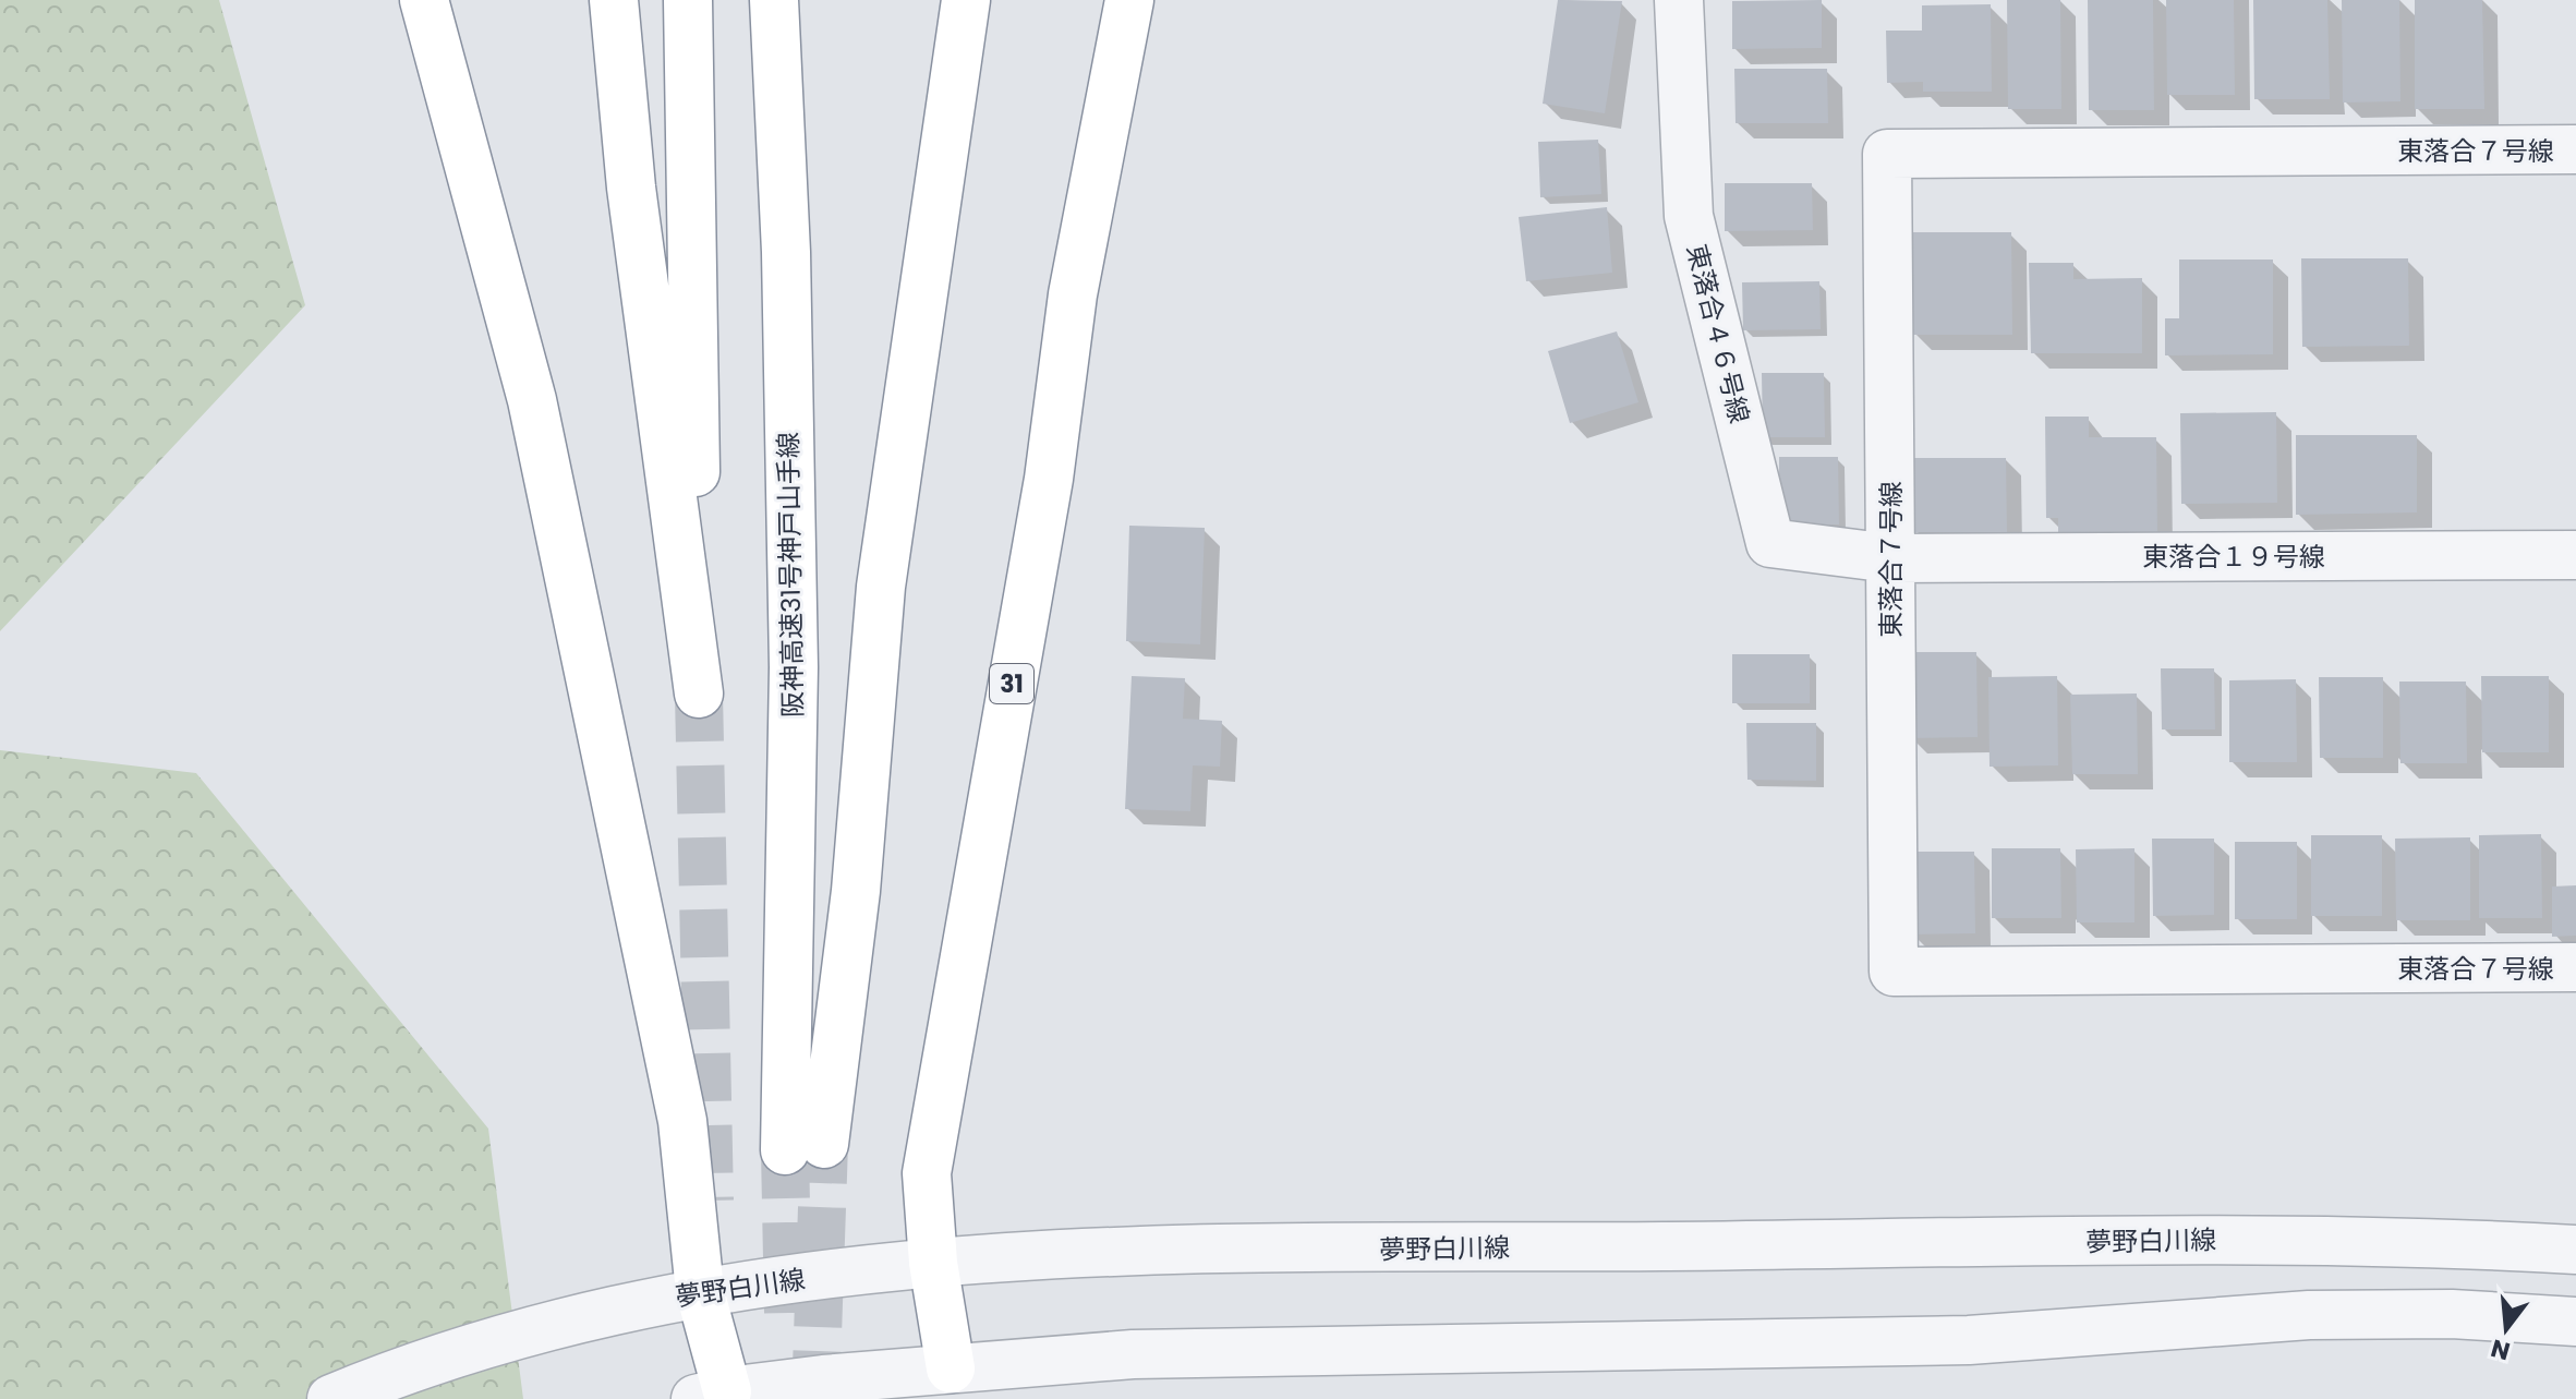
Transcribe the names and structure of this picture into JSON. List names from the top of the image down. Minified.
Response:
{"streets":{"highway":["阪神高速31号神戸山手線","31"],"street":["東落合７号線","東落合４６号線","東落合１９号線","夢野白川線"]},"crossings":[["東落合７号線","東落合４６号線"],["東落合７号線","東落合１９号線"],["東落合４６号線","東落合１９号線"],["31","夢野白川線"]],"north":"bottom"}
